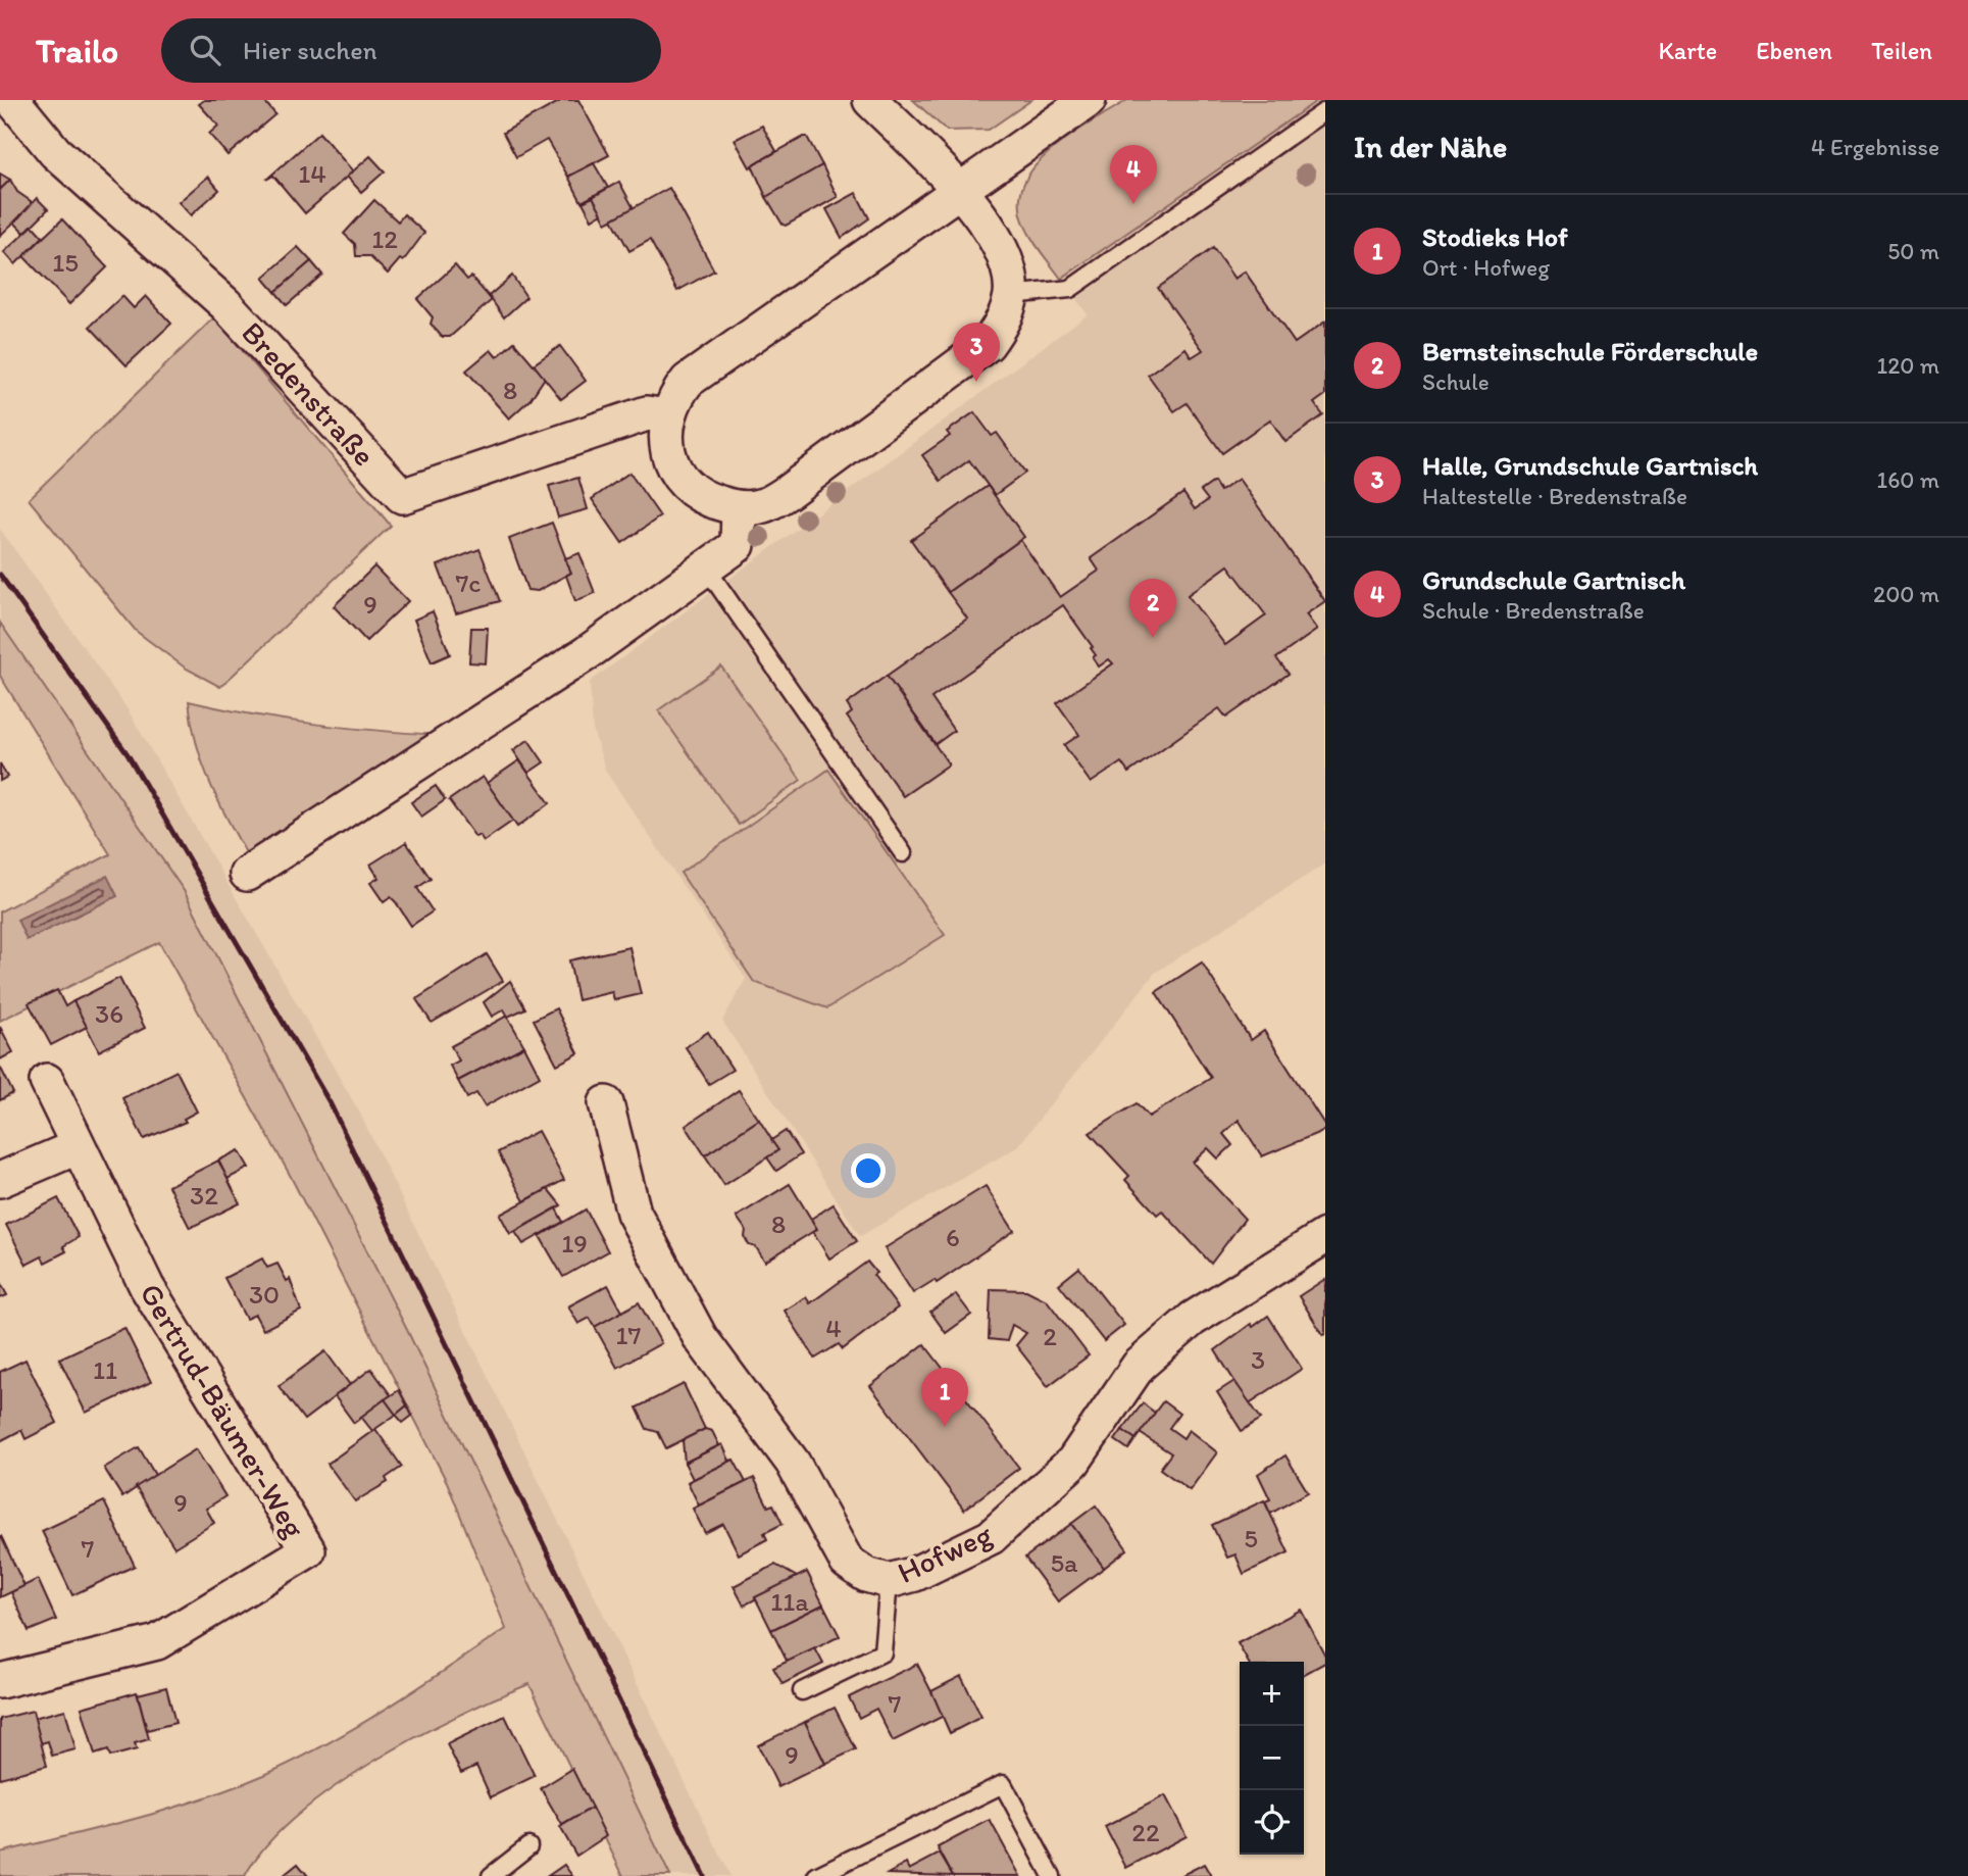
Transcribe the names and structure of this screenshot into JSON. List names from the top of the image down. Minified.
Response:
{"streets":{"street":["Bredenstraße","Gertrud-Bäumer-Weg","Hofweg"]},"house_numbers":["14","12","15","8","7c","9","36","32","8","6","19","30","4","17","2","3","11","9","5","7","5a","11a","7","9","22"],"page":{"header":"Trailo","search":"Hier suchen","nav":["Karte","Ebenen","Teilen"],"heading":["In der Nähe","4 Ergebnisse"],"pins":["4","3","2","1"],"list":[{"mark":"1","name":"Stodieks Hof","note":"Ort · Hofweg","value":"50 m"},{"mark":"2","name":"Bernsteinschule Förderschule","note":"Schule","value":"120 m"},{"mark":"3","name":"Halle, Grundschule Gartnisch","note":"Haltestelle · Bredenstraße","value":"160 m"},{"mark":"4","name":"Grundschule Gartnisch","note":"Schule · Bredenstraße","value":"200 m"}],"map_buttons":["+","−"]}}
